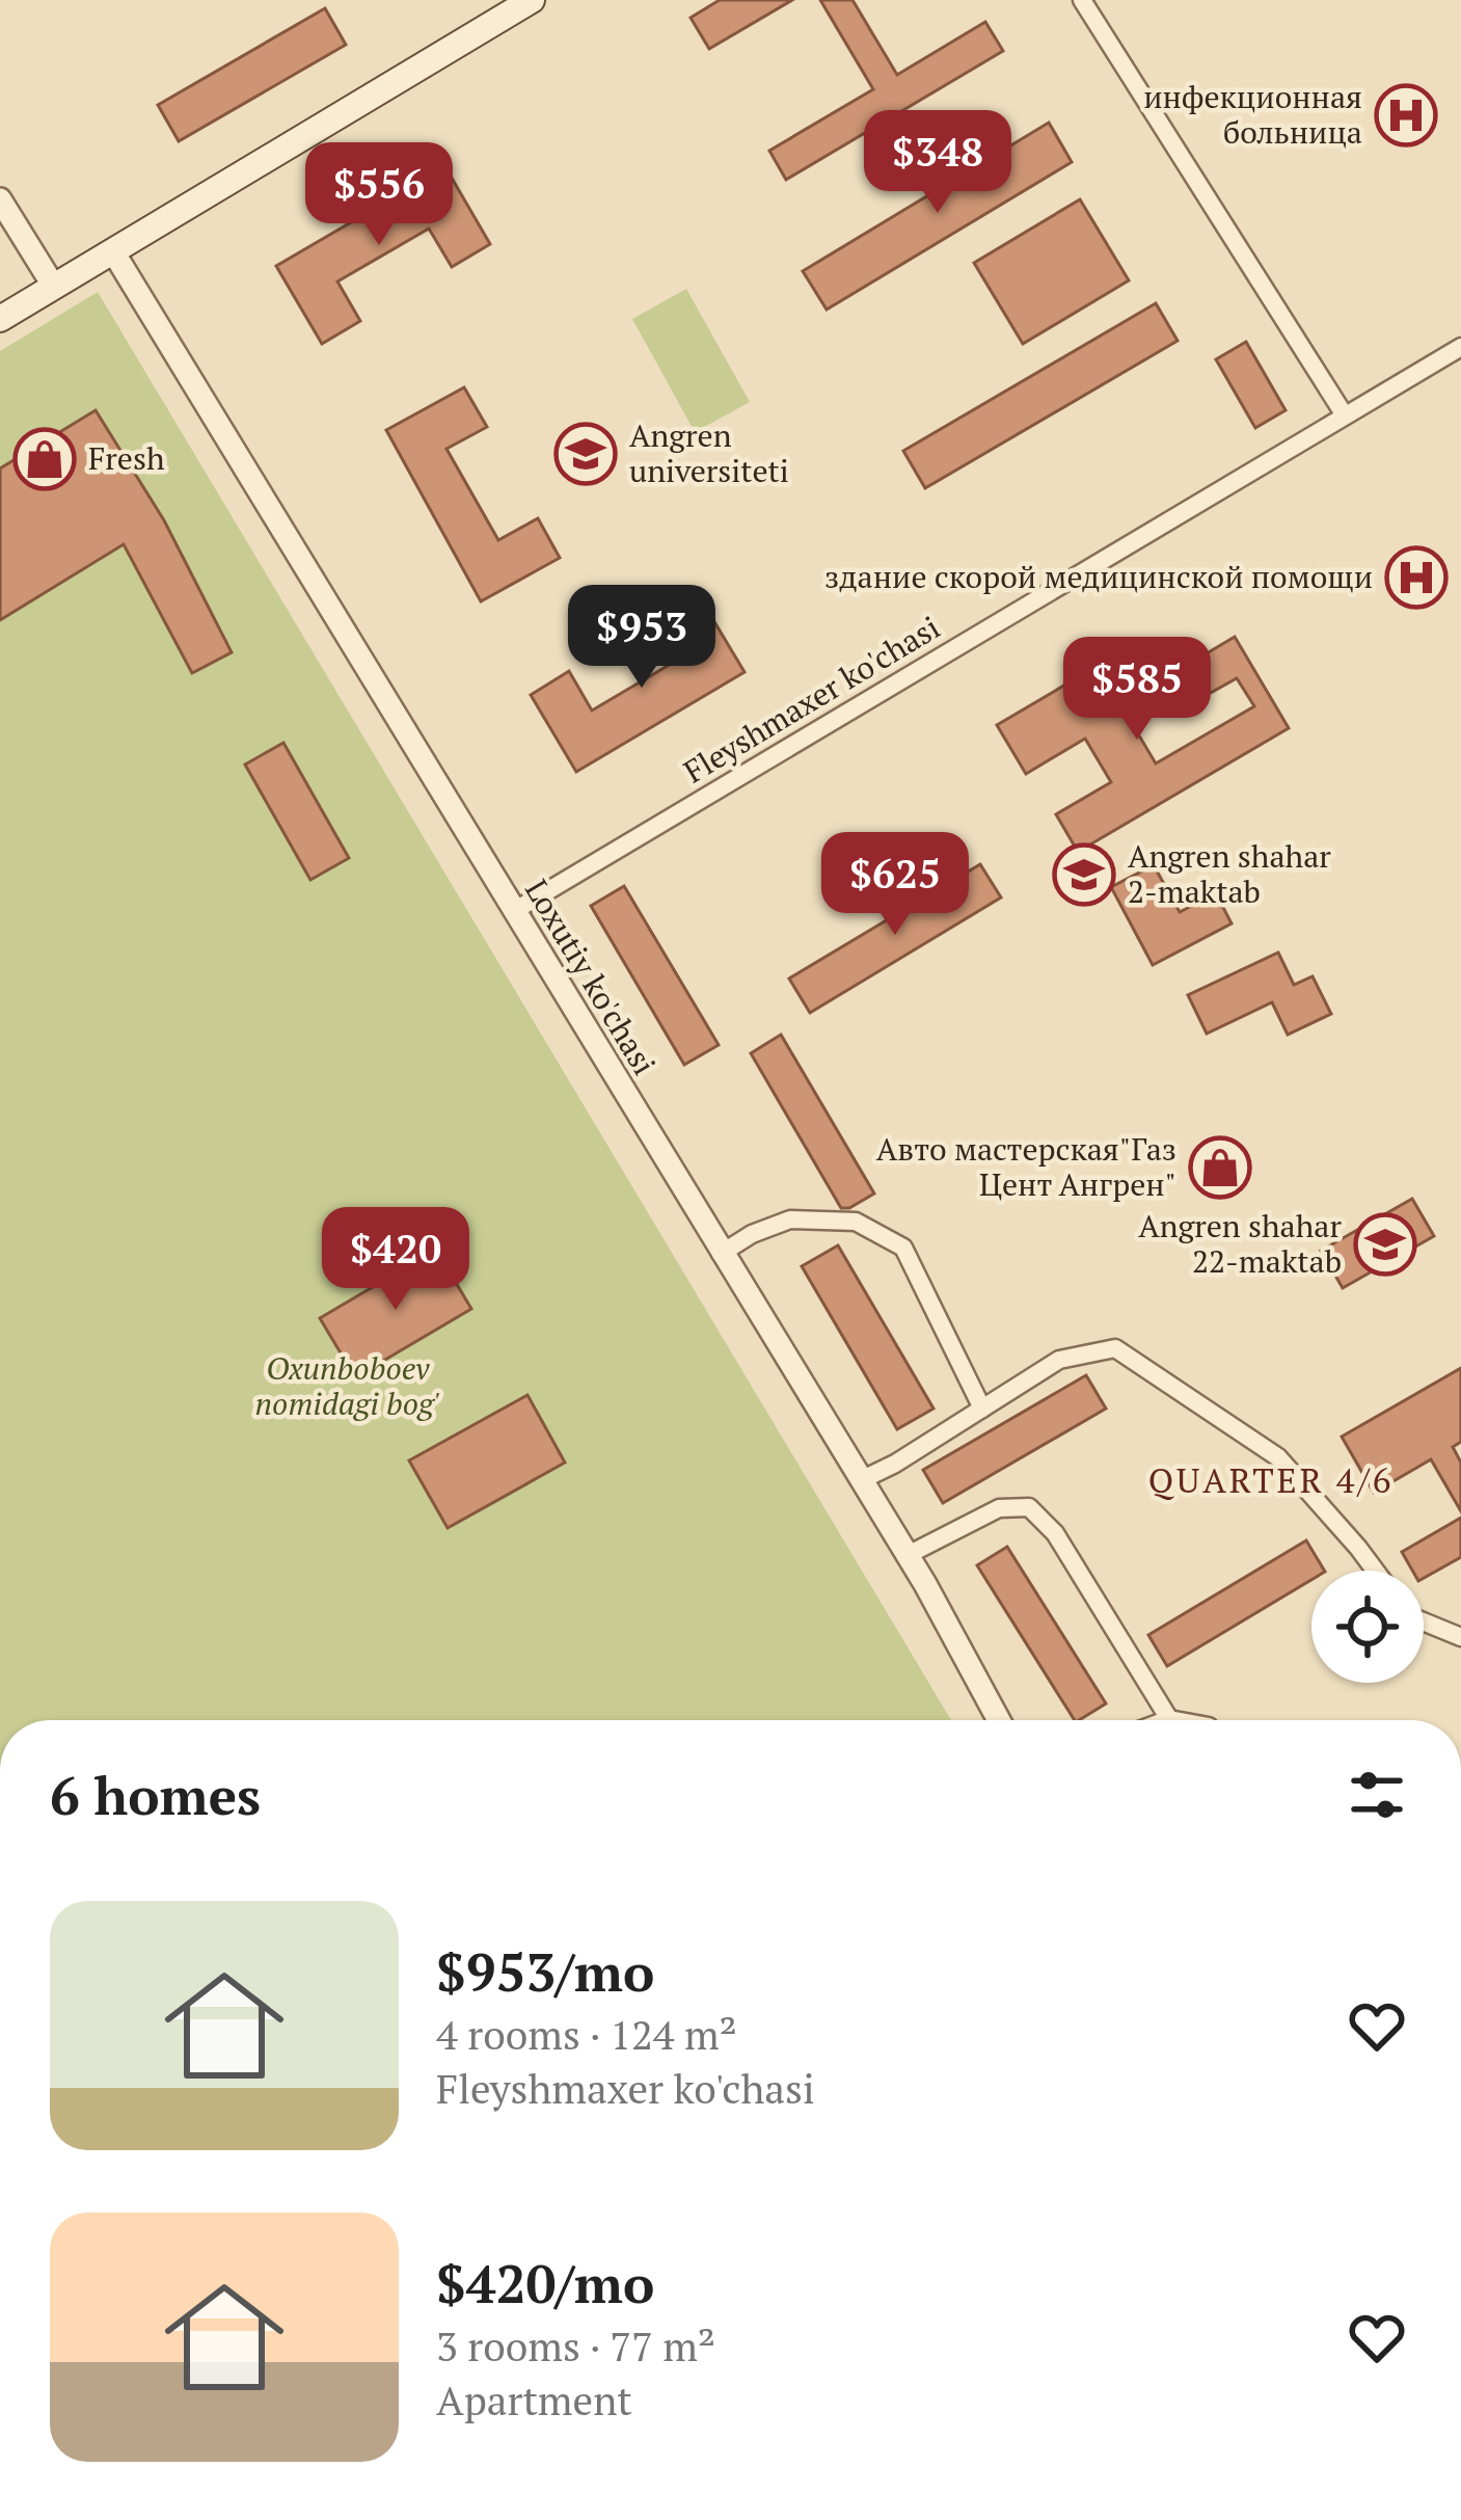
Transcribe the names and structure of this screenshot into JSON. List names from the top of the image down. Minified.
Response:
{"streets":{"street":["Fleyshmaxer ko'chasi","Loxutiy ko'chasi"]},"crossings":[["Fleyshmaxer ko'chasi","Loxutiy ko'chasi"]],"districts":["QUARTER 4/6"],"parks":["Oxunboboev nomidagi bog'"],"places":{"hospital":["инфекционная больница","здание скорой медицинской помощи"],"school or university":["Angren universiteti","Angren shahar 2-maktab","Angren shahar 22-maktab"],"shop":["Fresh","Авто мастерская\"Газ Цент Ангрен\""]},"page":{"price":["$348","$556","$953","$585","$625","$420"],"heading":"6 homes","list":[{"name":"$953/mo","note":"4 rooms · 124 m² · Fleyshmaxer ko'chasi"},{"name":"$420/mo","note":"3 rooms · 77 m² · Apartment"}]}}
